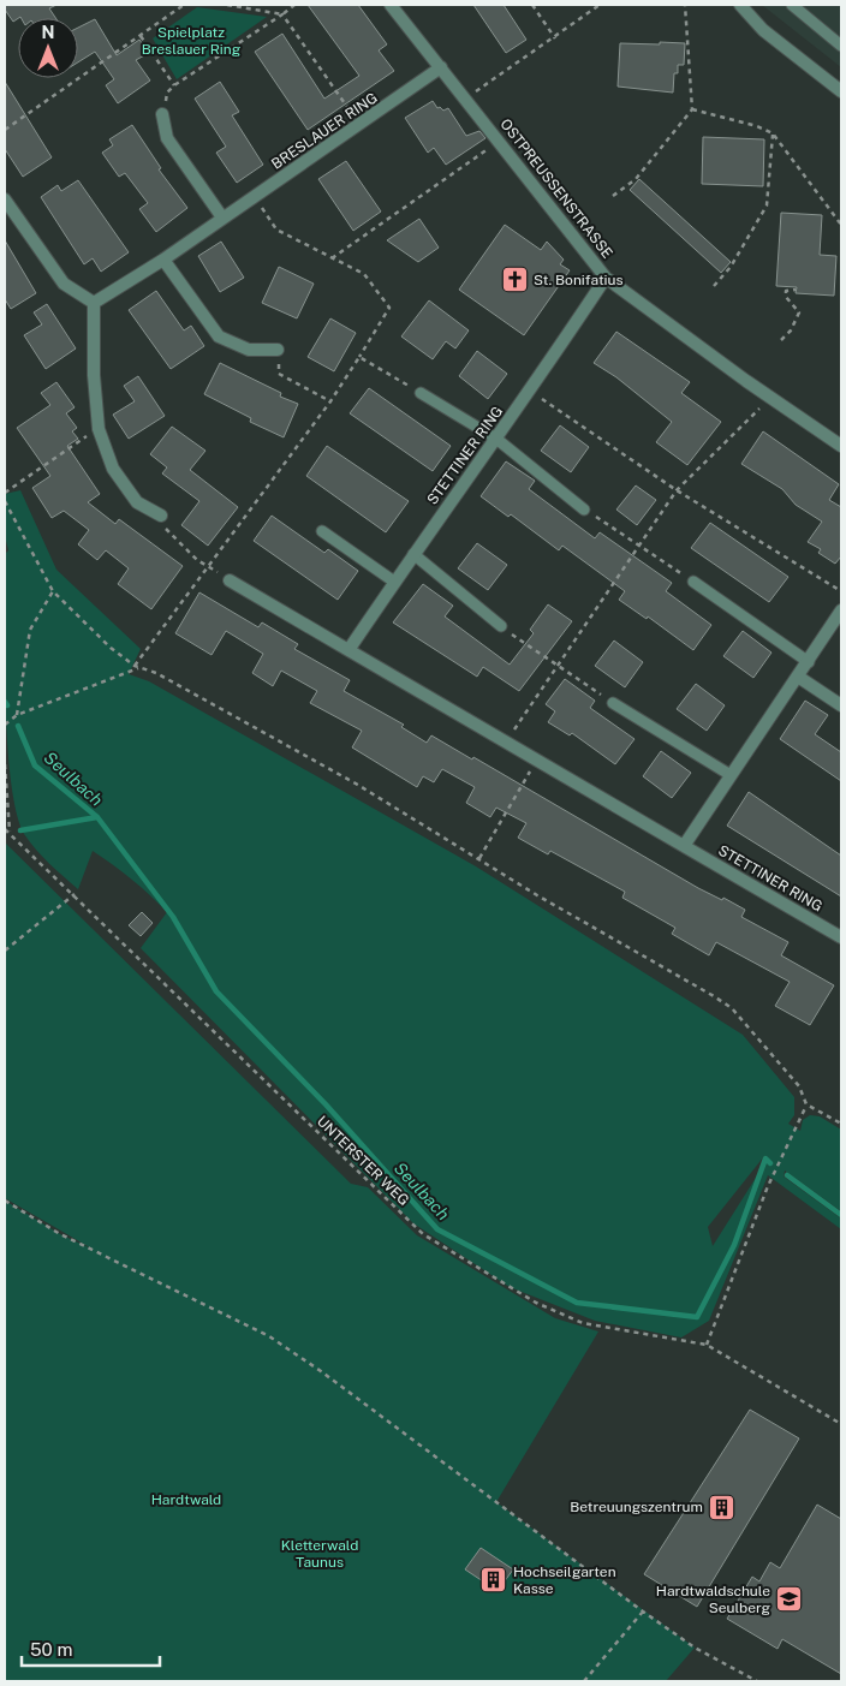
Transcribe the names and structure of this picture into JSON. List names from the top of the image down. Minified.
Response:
{"streets":{"street":["BRESLAUER RING","OSTPREUSSENSTRASSE","STETTINER RING"],"path":["UNTERSTER WEG"]},"crossings":[["BRESLAUER RING","OSTPREUSSENSTRASSE"],["OSTPREUSSENSTRASSE","STETTINER RING"]],"water":["Seulbach"],"parks":["Spielplatz Breslauer Ring","Hardtwald","Kletterwald Taunus"],"places":{"church":["St. Bonifatius"],"building":["Betreuungszentrum","Hochseilgarten Kasse"],"school or university":["Hardtwaldschule Seulberg"]},"scale_bar":"50 m","north":"top"}
